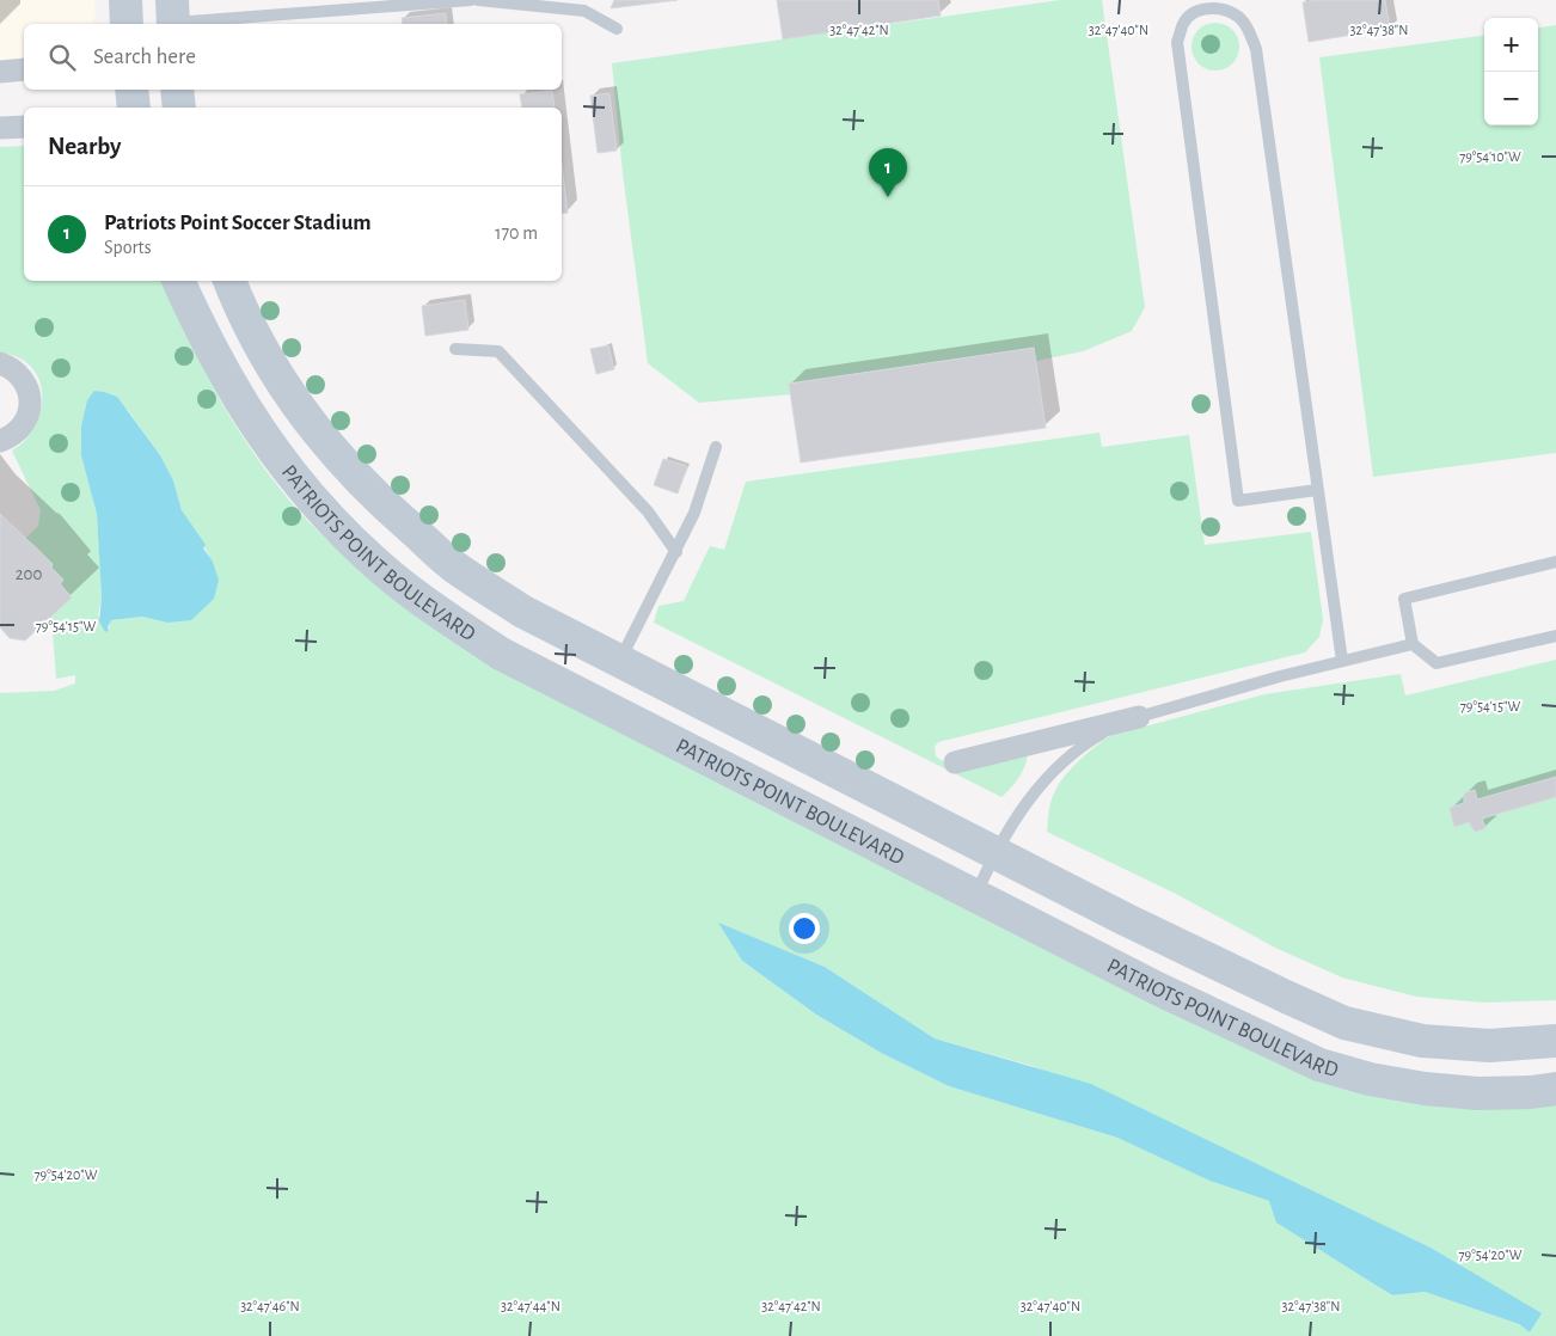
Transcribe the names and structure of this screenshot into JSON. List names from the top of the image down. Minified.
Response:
{"streets":{"street":["PATRIOTS POINT BOULEVARD"]},"house_numbers":["200"],"page":{"map_buttons":["+","−"],"search":"Search here","heading":"Nearby","pins":"1","list":[{"mark":"1","name":"Patriots Point Soccer Stadium","note":"Sports","value":"170 m"}]},"coordinates":["32°47'42\"N","32°47'40\"N","32°47'38\"N","79°54'10\"W","79°54'15\"W","79°54'20\"W","32°47'46\"N","32°47'44\"N"]}
